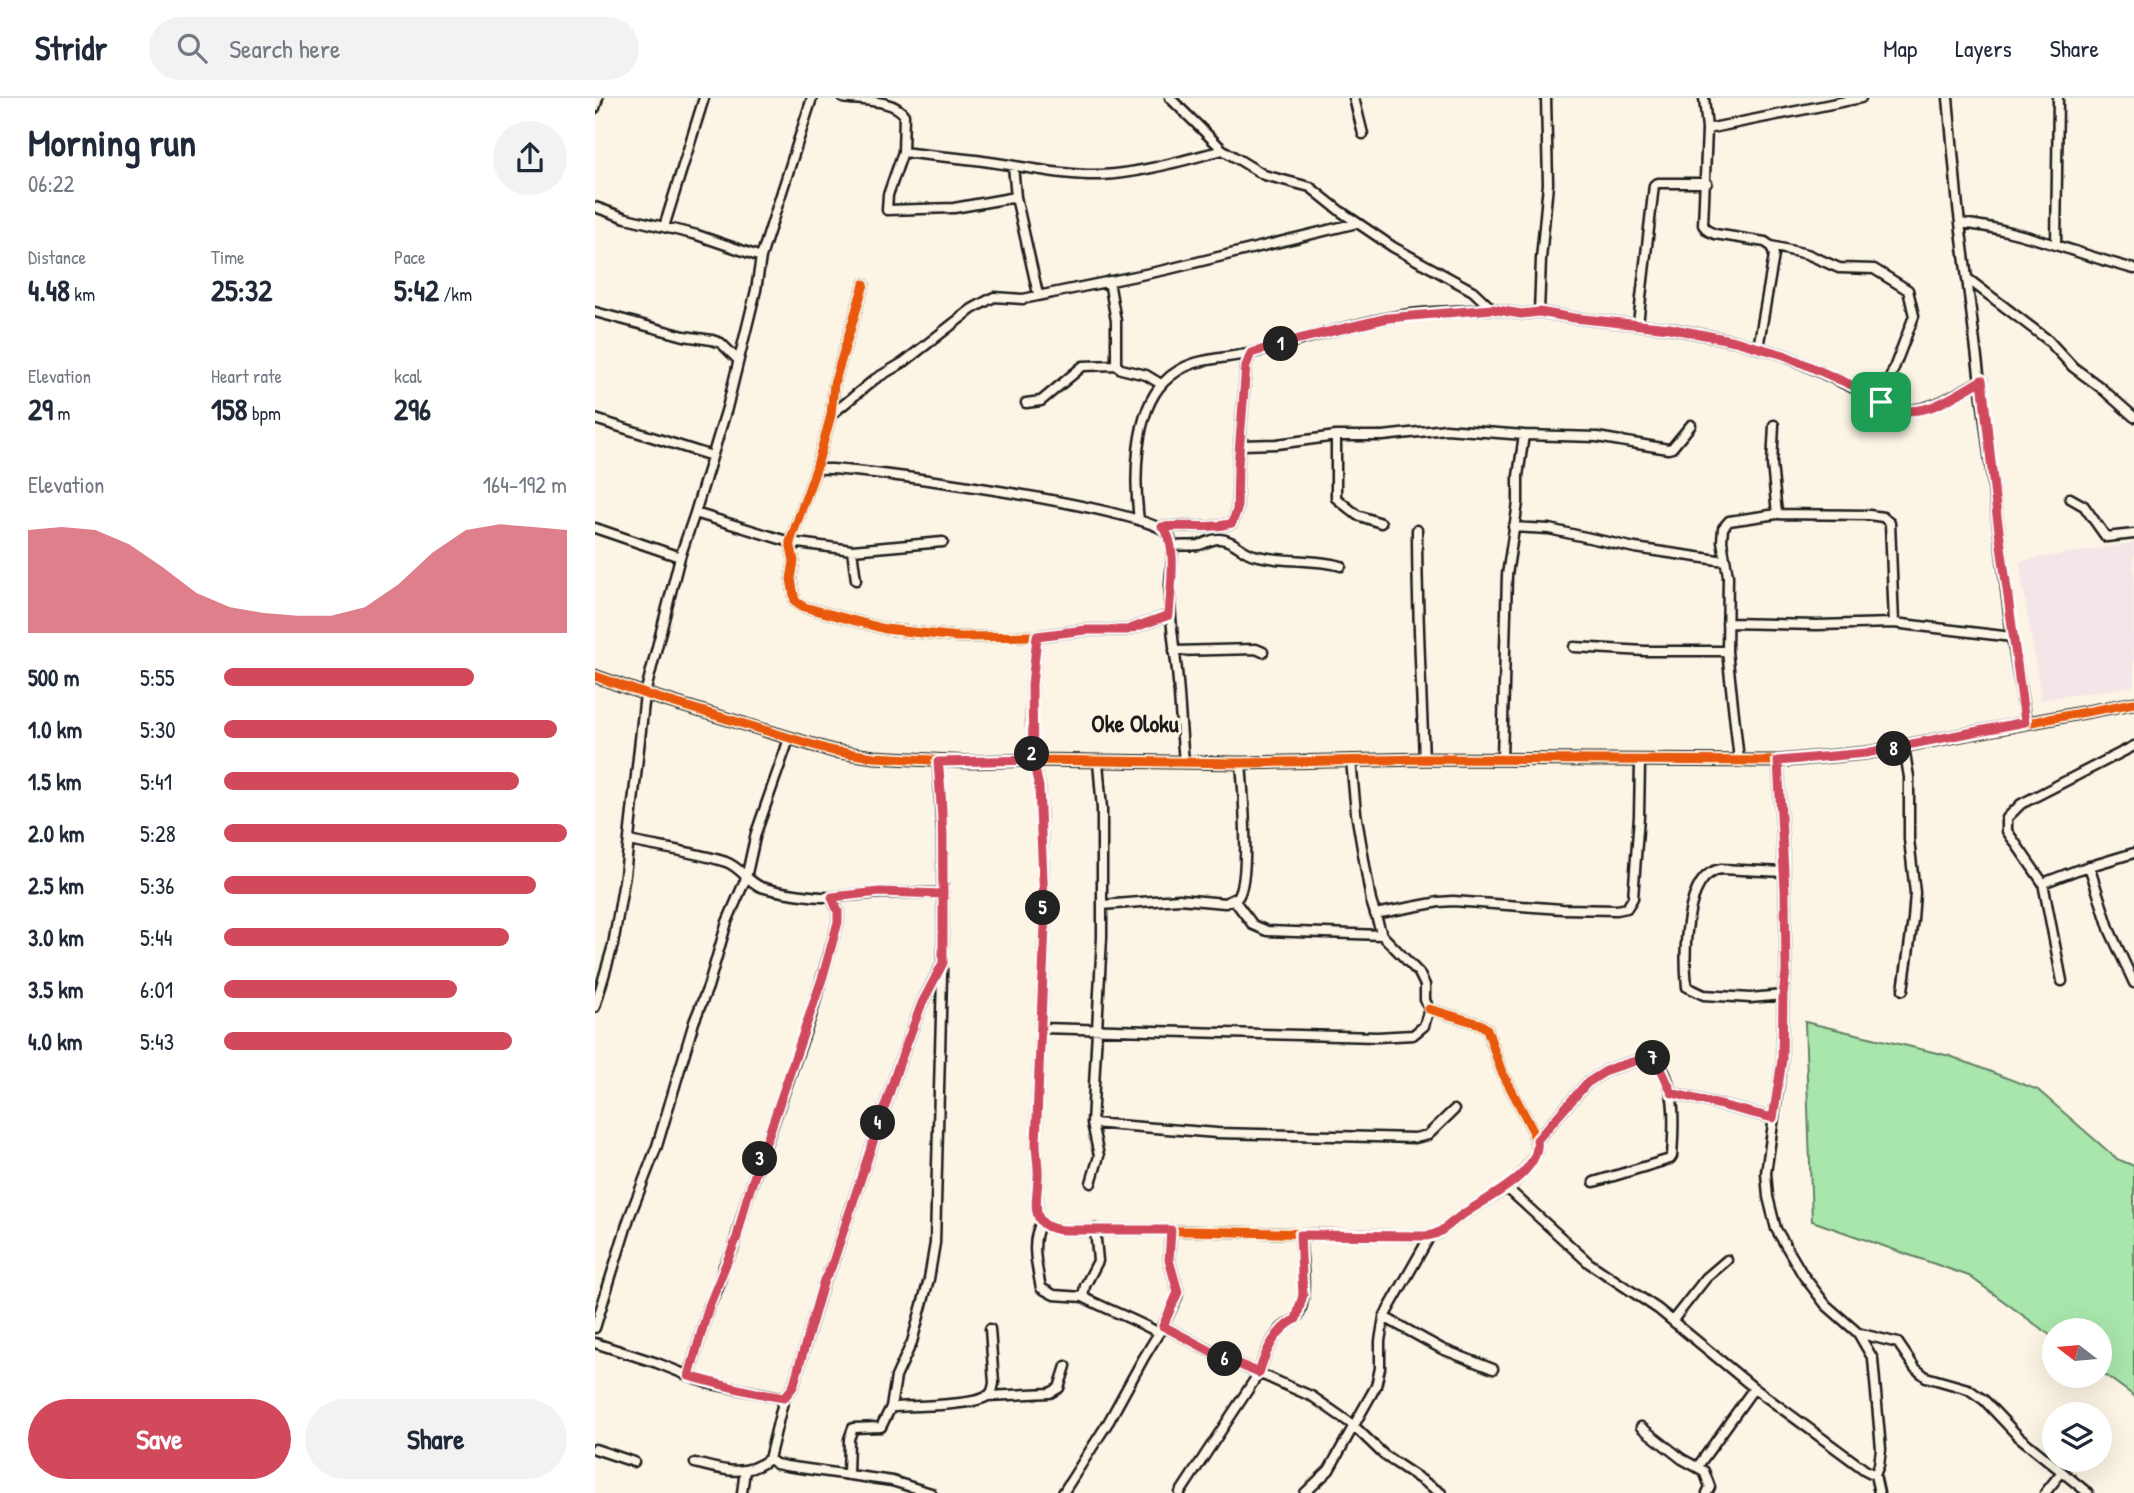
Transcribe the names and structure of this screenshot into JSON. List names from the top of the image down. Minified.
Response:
{"districts":["Oke Oloku"],"north":"left","page":{"header":"Stridr","search":"Search here","nav":["Map","Layers","Share"],"heading":["Morning run","06:22"],"stats":[["Distance","4.48 km"],["Time","25:32"],["Pace","5:42 /km"],["Elevation","29 m"],["Heart rate","158 bpm"],["kcal","296"]],"pins":["1","8","2","5","7","4","3","6"],"chart":["Elevation","164–192 m"],"list":[{"name":"500 m","note":"5:55"},{"name":"1.0 km","note":"5:30"},{"name":"1.5 km","note":"5:41"},{"name":"2.0 km","note":"5:28"},{"name":"2.5 km","note":"5:36"},{"name":"3.0 km","note":"5:44"},{"name":"3.5 km","note":"6:01"},{"name":"4.0 km","note":"5:43"}],"buttons":["Save","Share"]}}
